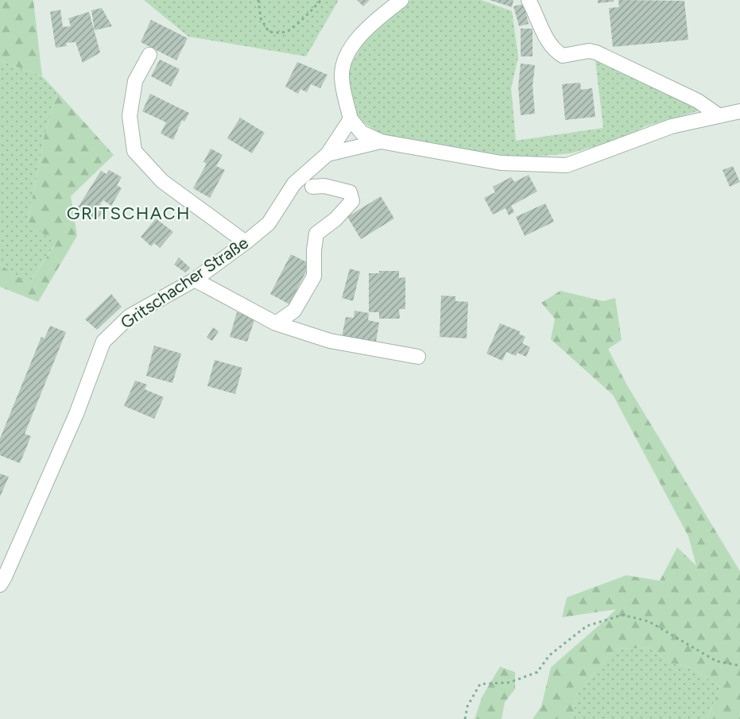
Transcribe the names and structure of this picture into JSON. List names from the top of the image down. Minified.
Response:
{"streets":{"street":["Gritschacher Straße"]},"districts":["GRITSCHACH"]}
